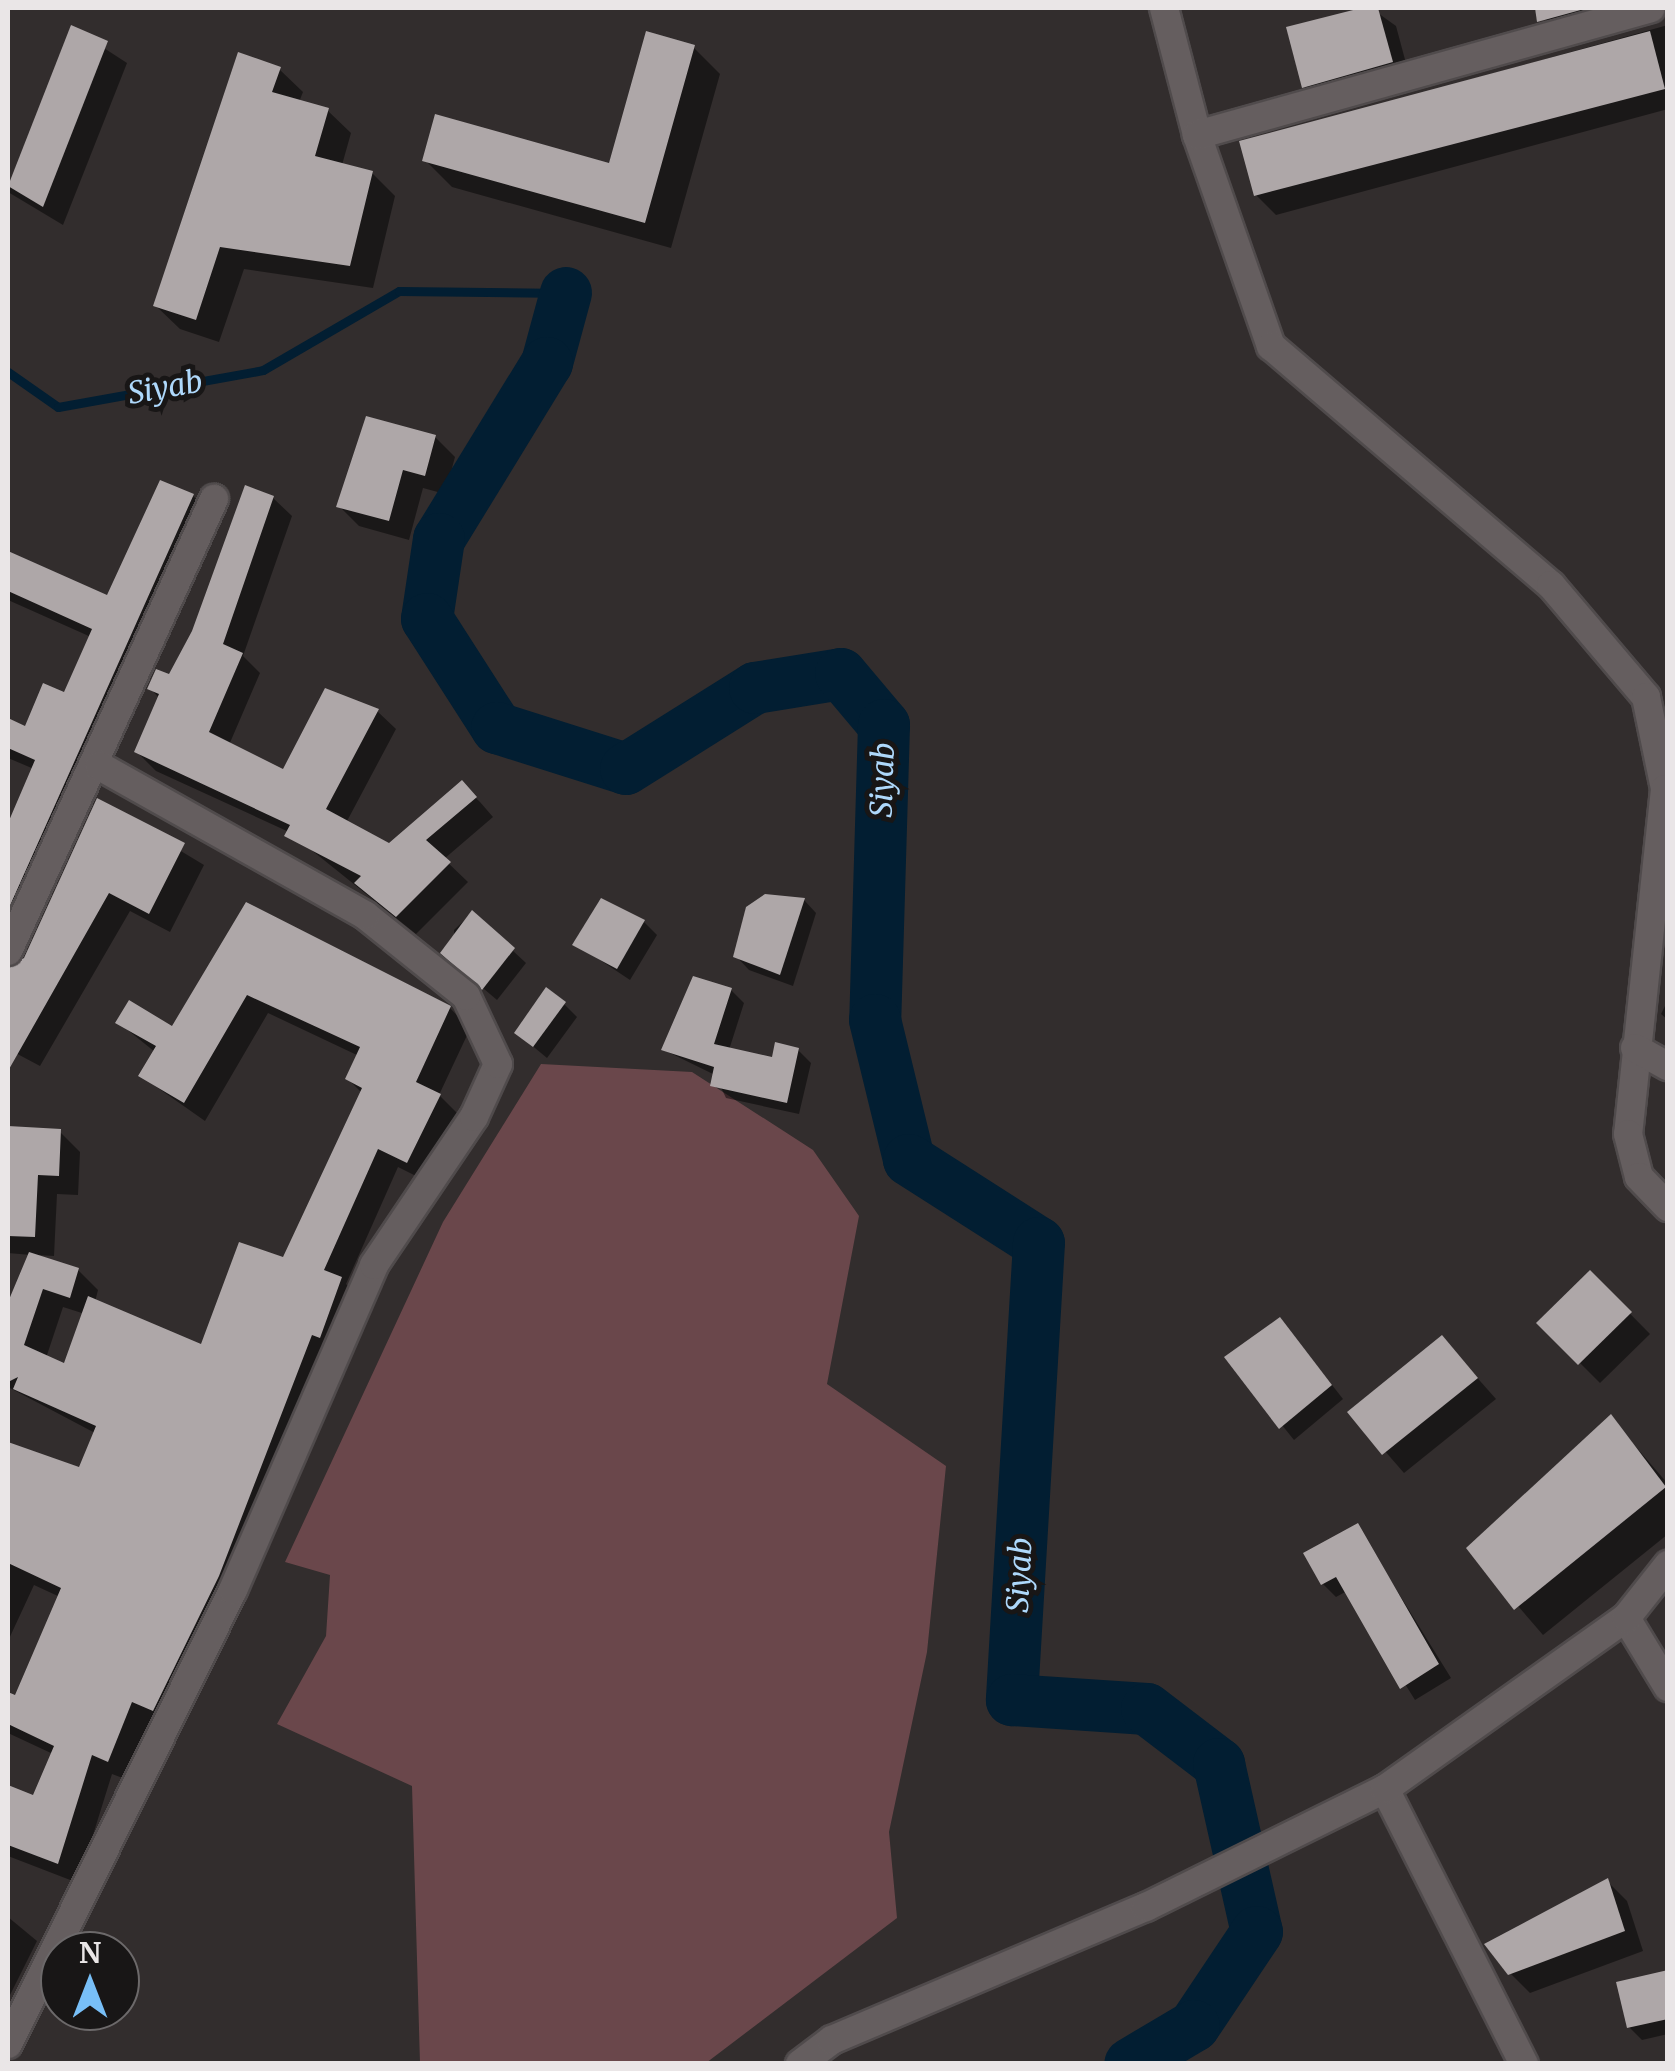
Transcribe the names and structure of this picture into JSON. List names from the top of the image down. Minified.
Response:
{"water":["Siyab"],"north":"top"}
